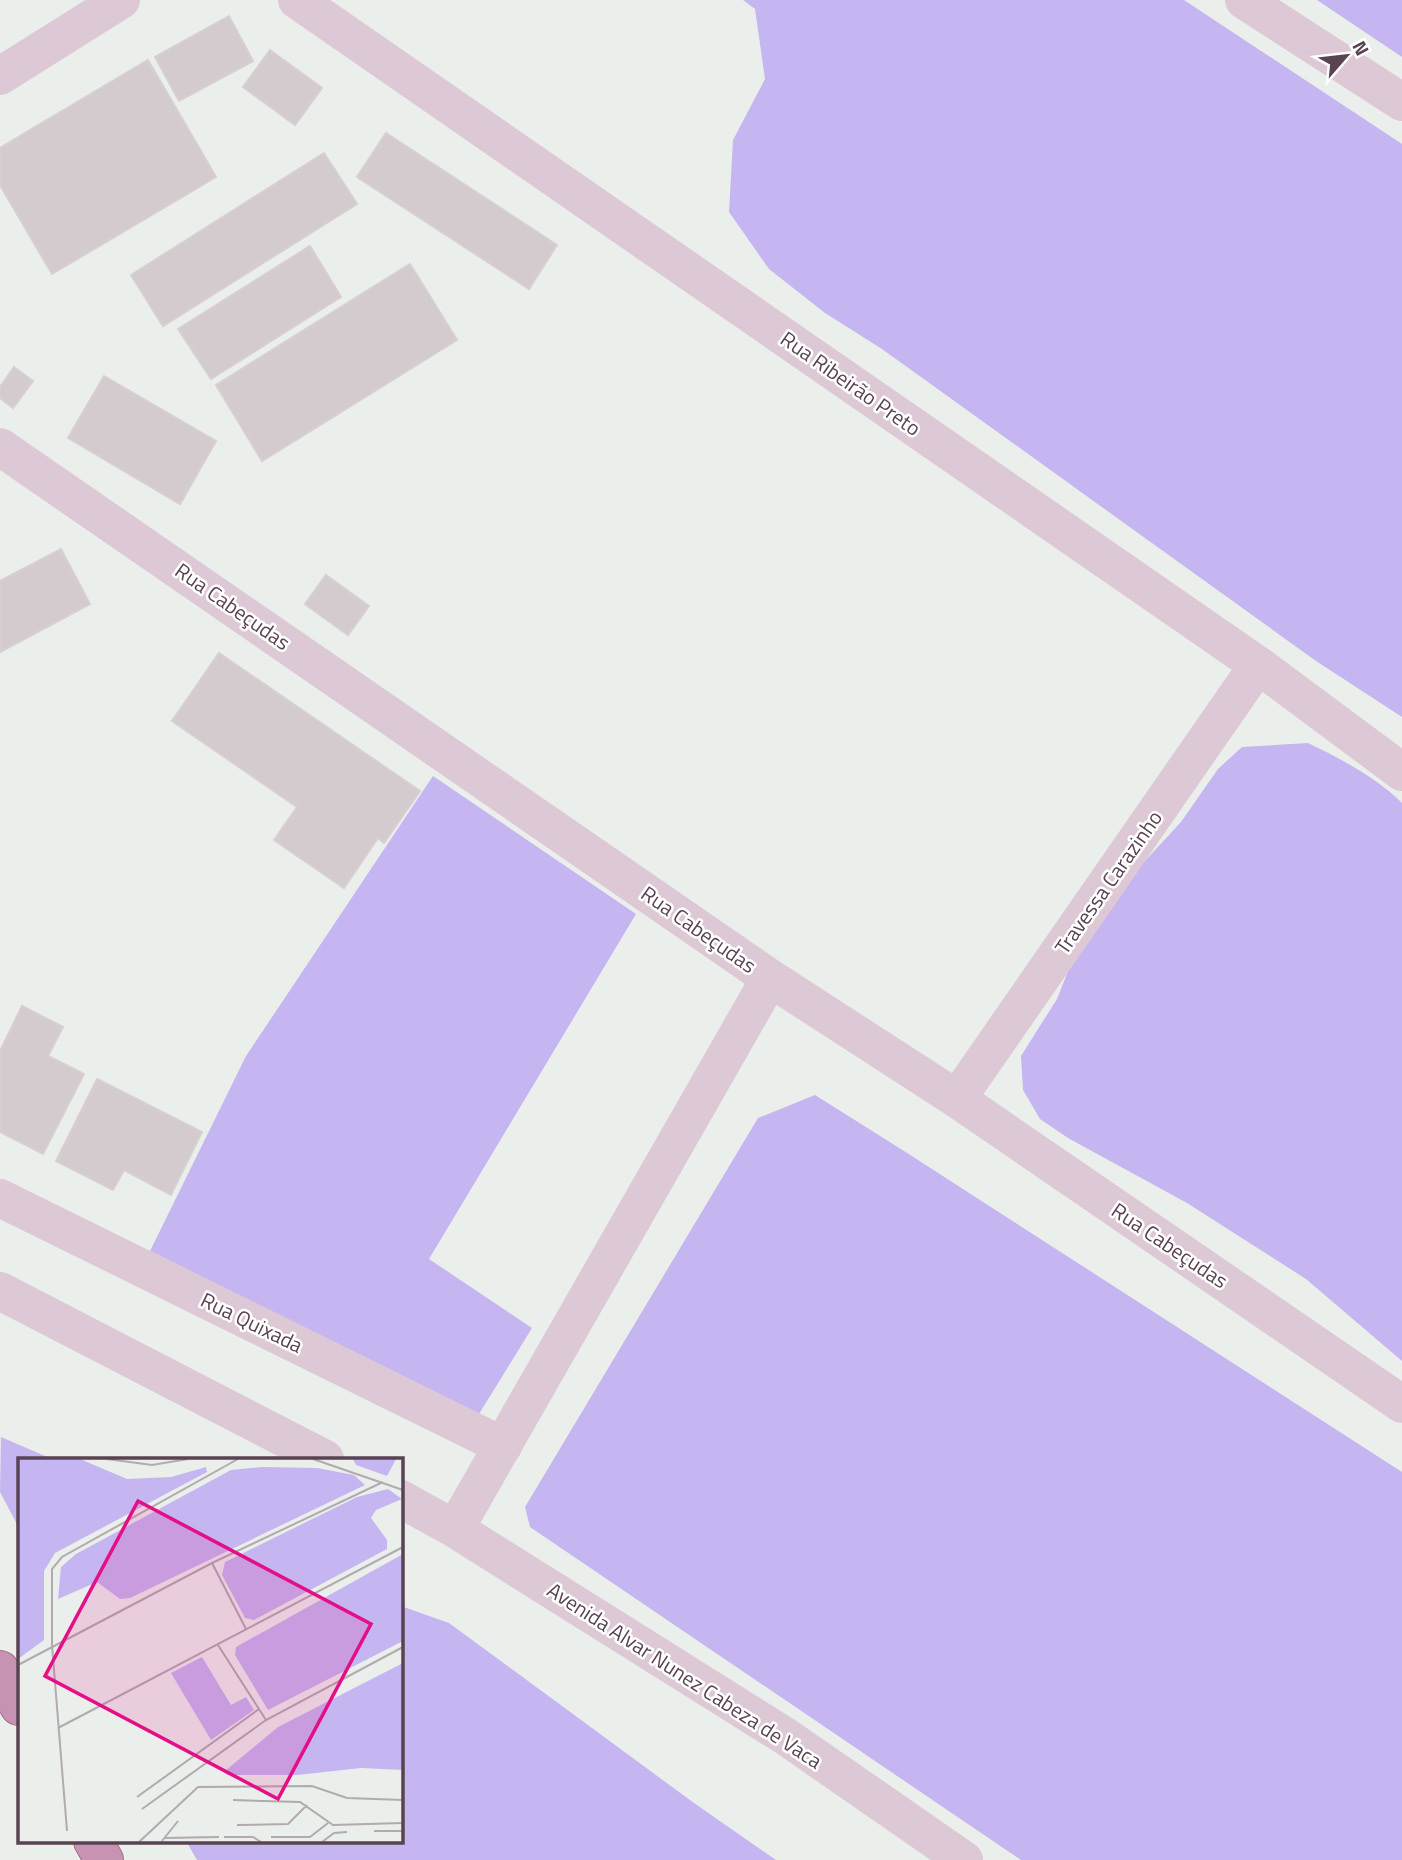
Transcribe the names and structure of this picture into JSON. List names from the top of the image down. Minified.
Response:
{"streets":{"street":["Rua Ribeirão Preto","Rua Cabeçudas","Travessa Carazinho","Rua Quixada","Avenida Alvar Nunez Cabeza de Vaca"]},"crossings":[["Rua Ribeirão Preto","Travessa Carazinho"],["Rua Cabeçudas","Travessa Carazinho"]],"north":"top right"}
